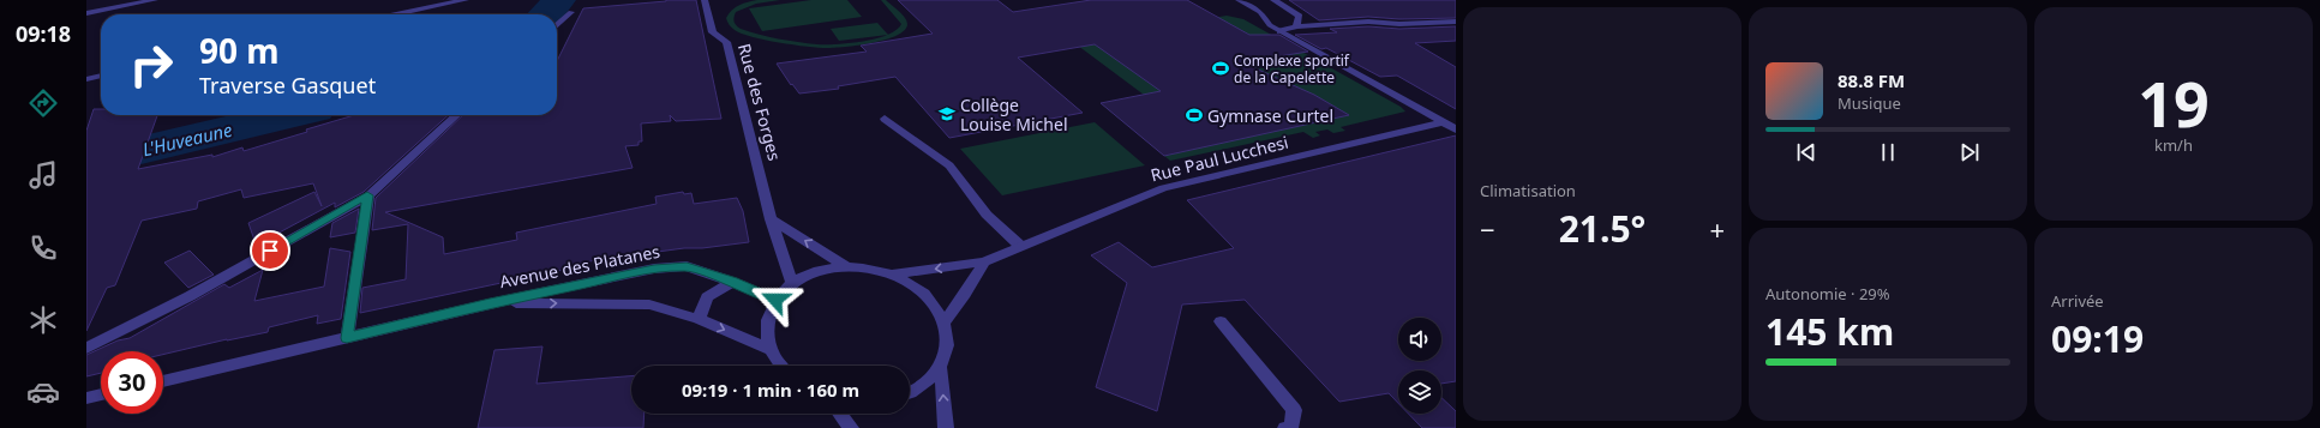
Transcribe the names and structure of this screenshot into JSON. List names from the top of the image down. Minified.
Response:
{"streets":{"street":["Rue des Forges","Rue Paul Lucchesi","Avenue des Platanes"]},"water":["L'Huveaune"],"places":{"sports":["Complexe sportif de la Capelette","Gymnase Curtel"],"school or university":["Collège Louise Michel"]},"page":{"tabs":"09:18","tile":["Climatisation",["19","km/h"],["Autonomie · 29%","145 km"],["Arrivée","09:19"]],"turn":["90 m","Traverse Gasquet"],"song":["88.8 FM","Musique"],"heat":["−","21.5°","+"],"limit":"30","trip":"09:19 · 1 min · 160 m"}}
